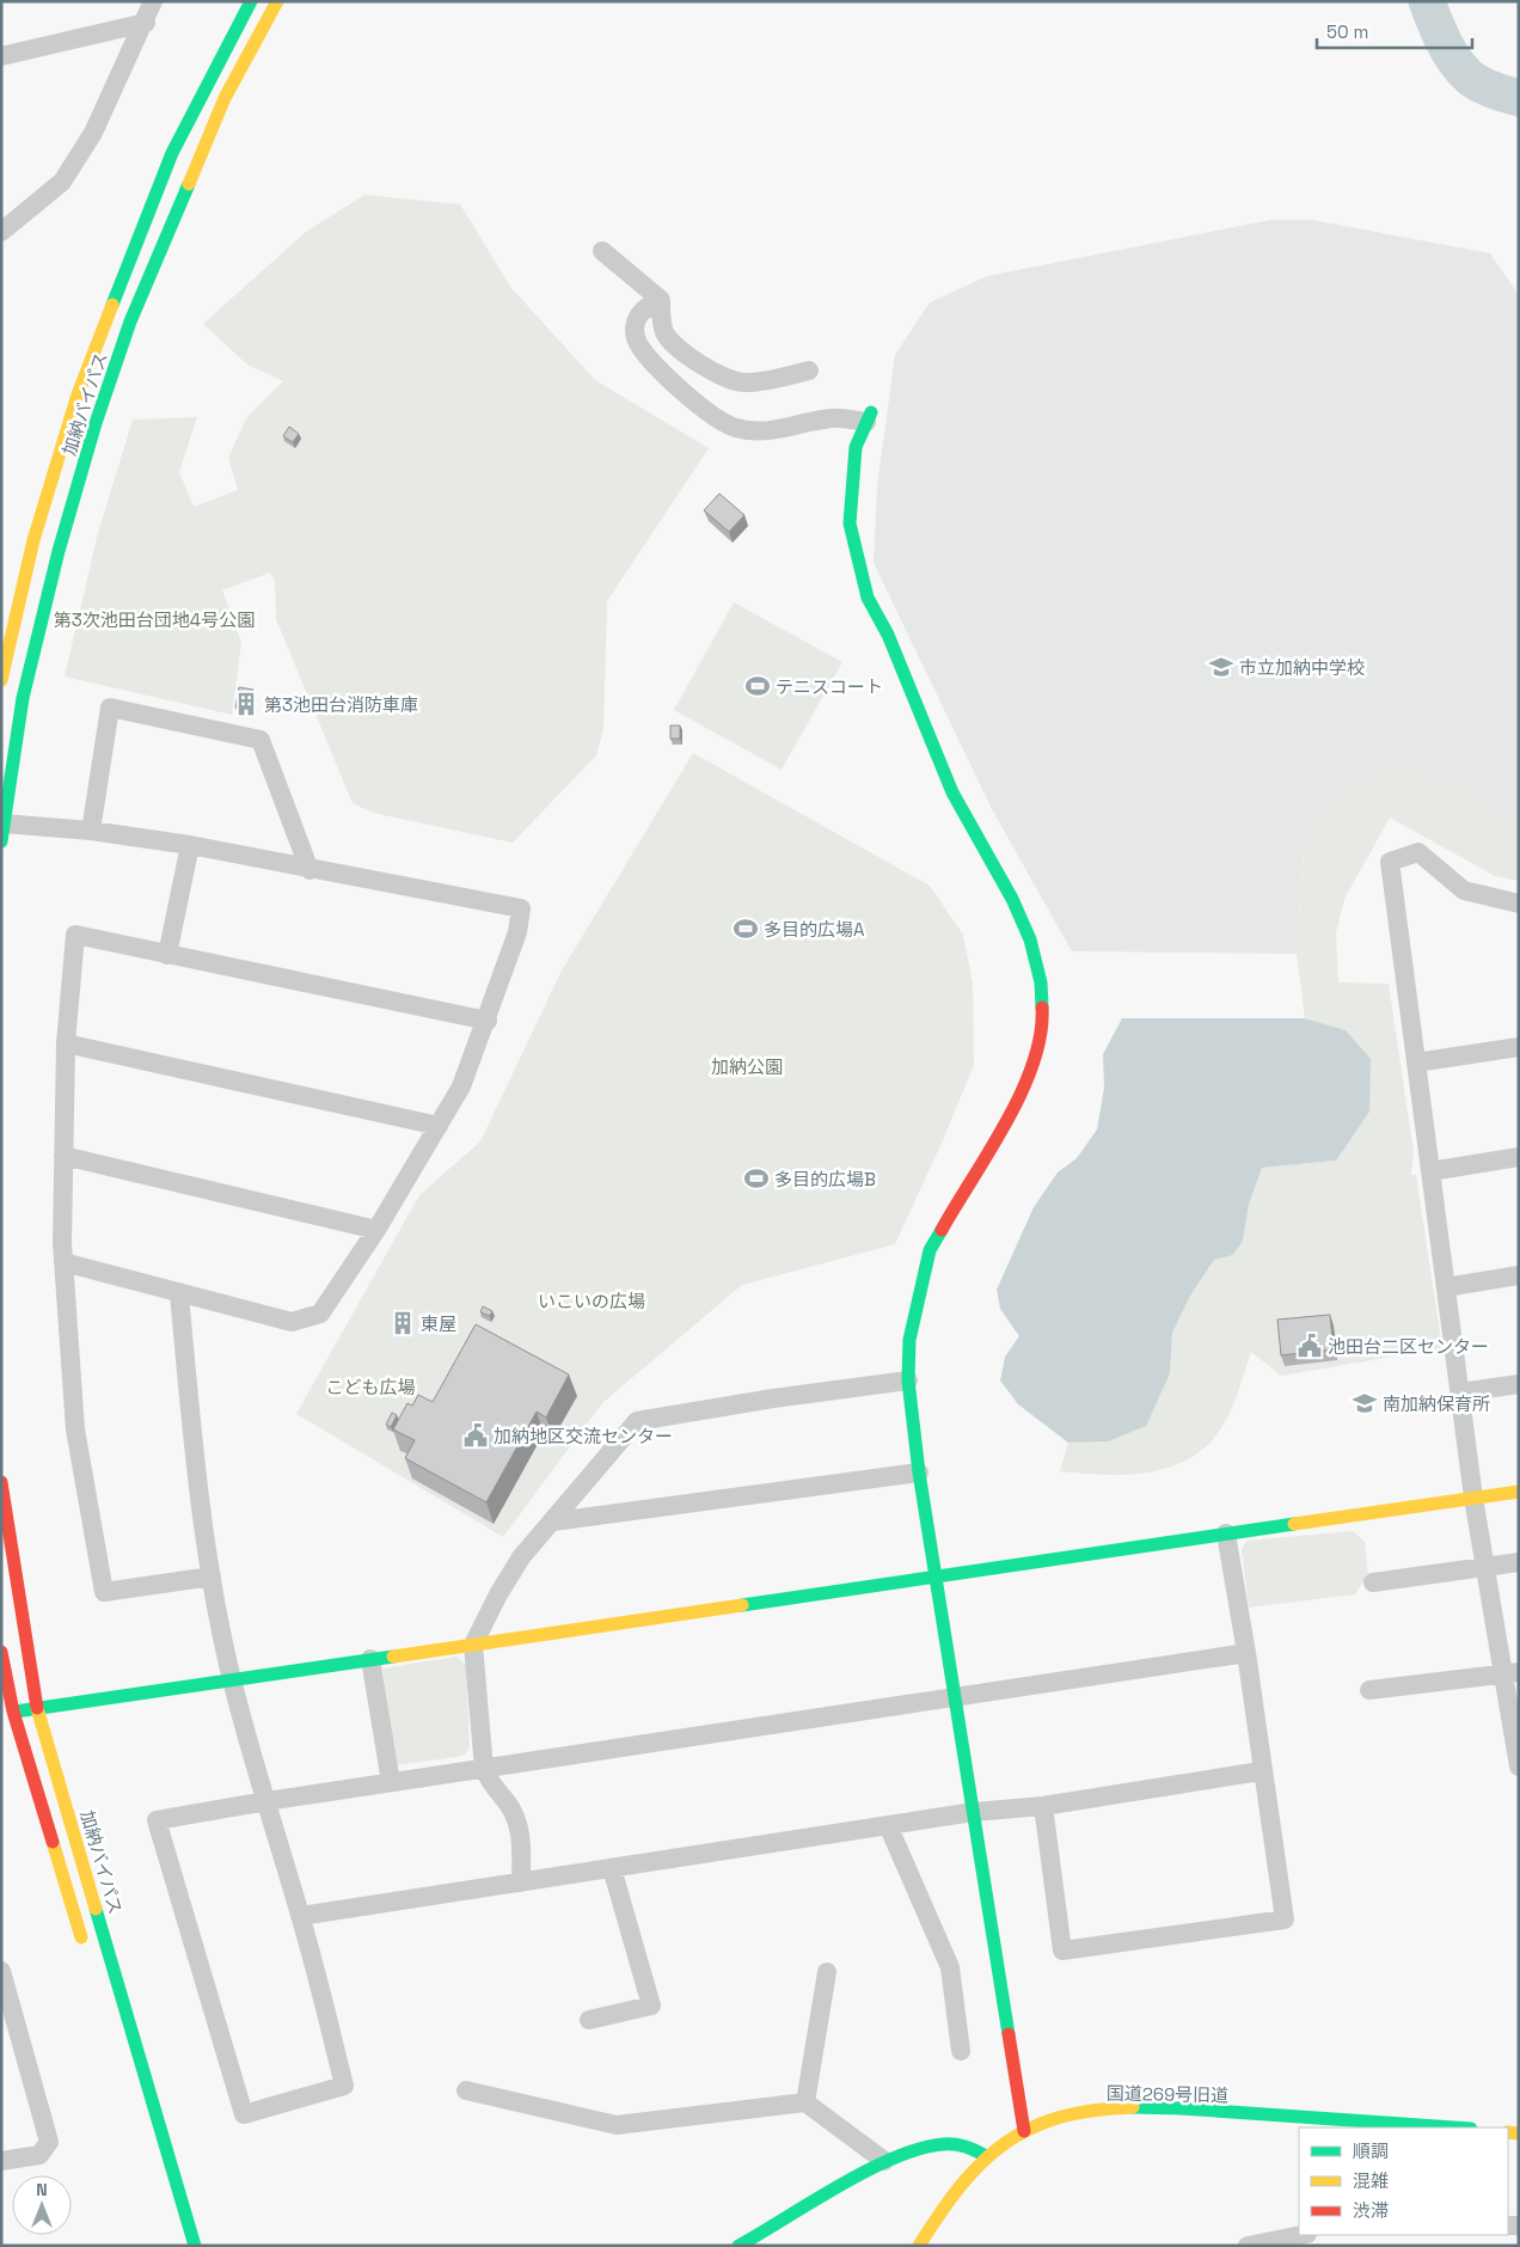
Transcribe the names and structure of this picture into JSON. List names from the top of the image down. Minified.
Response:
{"streets":{"main road":["加納バイパス","国道269号旧道"]},"parks":["第3次池田台団地4号公園","加納公園","いこいの広場","こども広場"],"places":{"school or university":["市立加納中学校","南加納保育所"],"sports":["テニスコート","多目的広場A","多目的広場B"],"building":["第3池田台消防車庫","東屋"],"public building":["池田台二区センター","加納地区交流センター"]},"legend":["順調","混雑","渋滞"],"scale_bar":"50 m","north":"top"}
